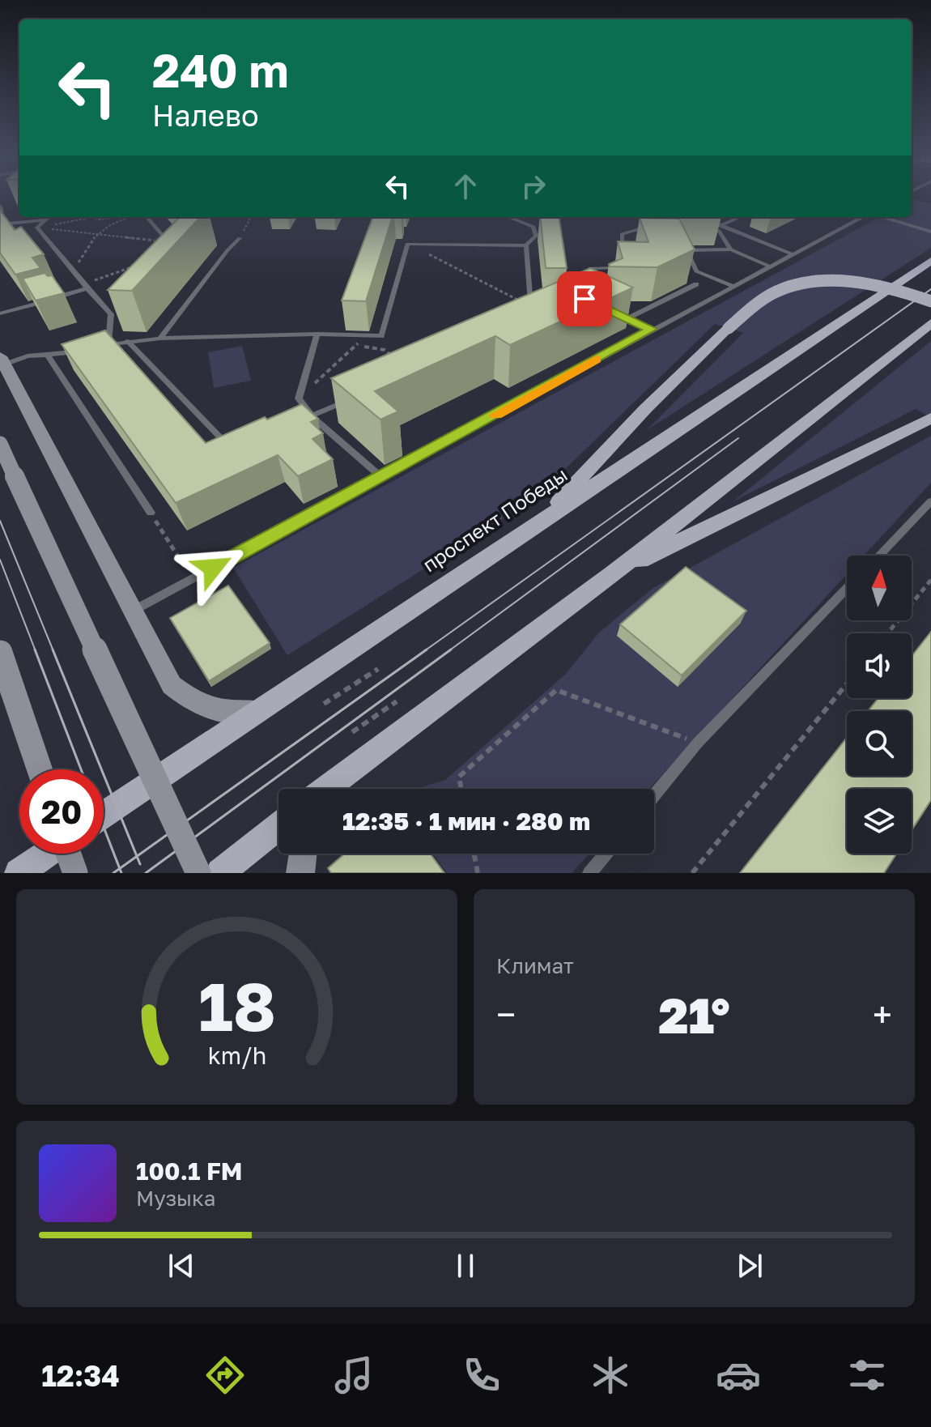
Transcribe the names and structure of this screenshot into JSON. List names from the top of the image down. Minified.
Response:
{"streets":{"main road":["проспект Победы"]},"north":"top","page":{"turn":["240 m","Налево"],"limit":"20","trip":"12:35 · 1 мин · 280 m","tile":"Климат","heat":["−","21°","+"],"song":["100.1 FM","Музыка"],"tabs":"12:34","gauge":["18","km/h"]}}
